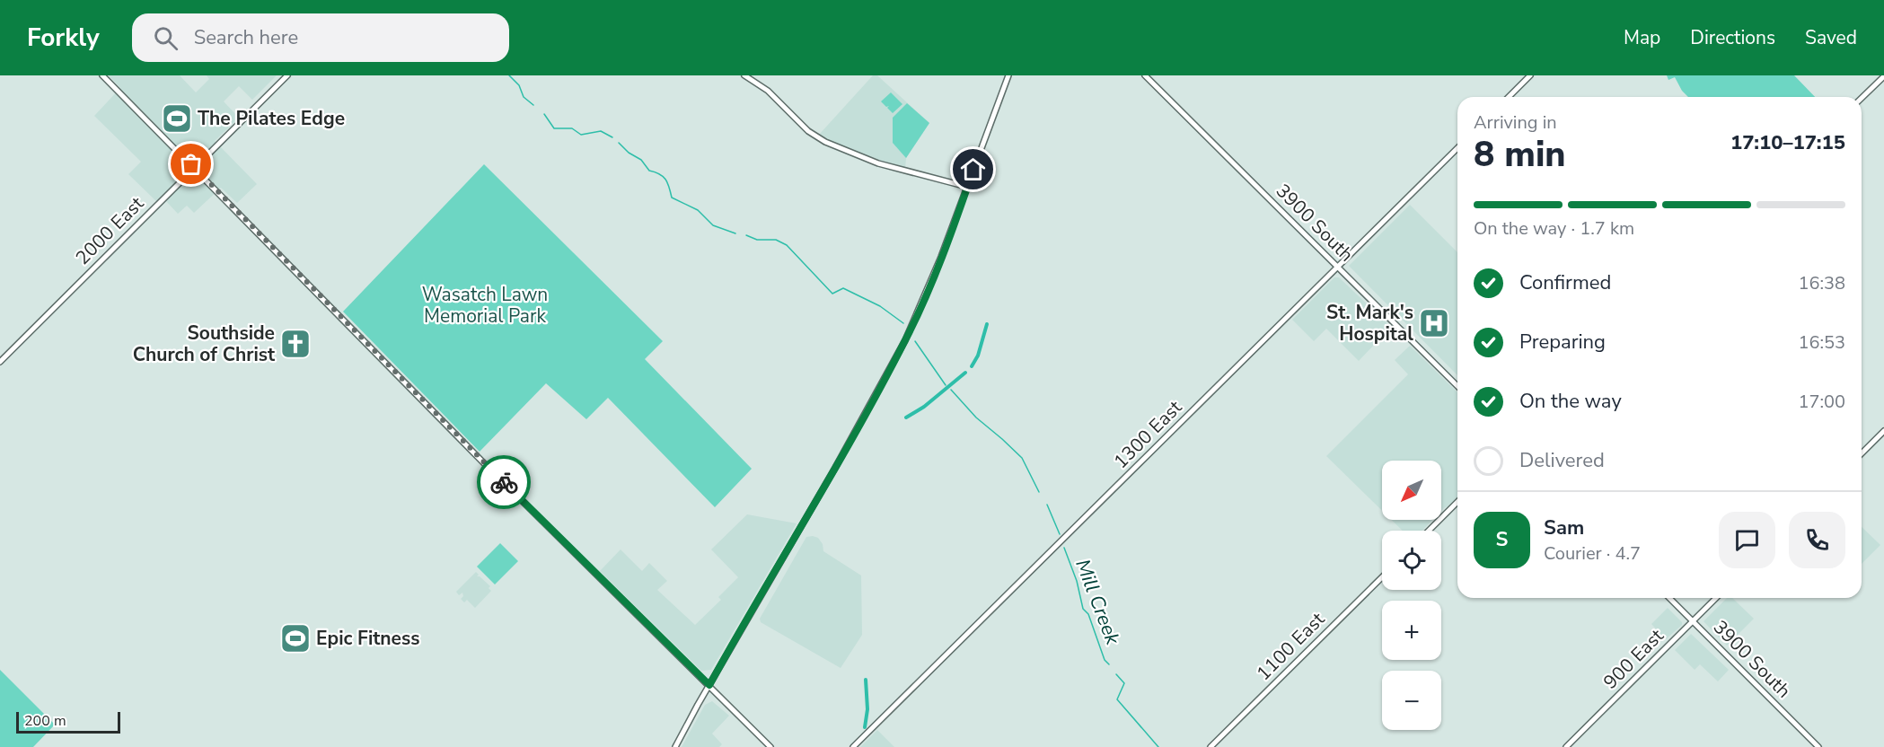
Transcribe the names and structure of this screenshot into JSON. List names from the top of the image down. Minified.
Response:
{"streets":{"main road":["3900 South","2000 East","1300 East","1100 East","900 East"]},"crossings":[["3900 South","1300 East"],["3900 South","900 East"]],"water":["Mill Creek"],"parks":["Wasatch Lawn Memorial Park"],"places":{"sports":["The Pilates Edge","Epic Fitness"],"hospital":["St. Mark's Hospital"],"church":["Southside Church of Christ"]},"scale_bar":"200 m","north":"bottom left","page":{"header":"Forkly","search":"Search here","nav":["Map","Directions","Saved"],"heading":["8 min","Arriving in","17:10–17:15"],"panel":["Sam","Courier · 4.7"],"bar":"On the way · 1.7 km","list":[["Confirmed","16:38"],["Preparing","16:53"],["On the way","17:00"],"Delivered"],"map_buttons":["+","−"],"round":"S","scale":"200 m"}}
